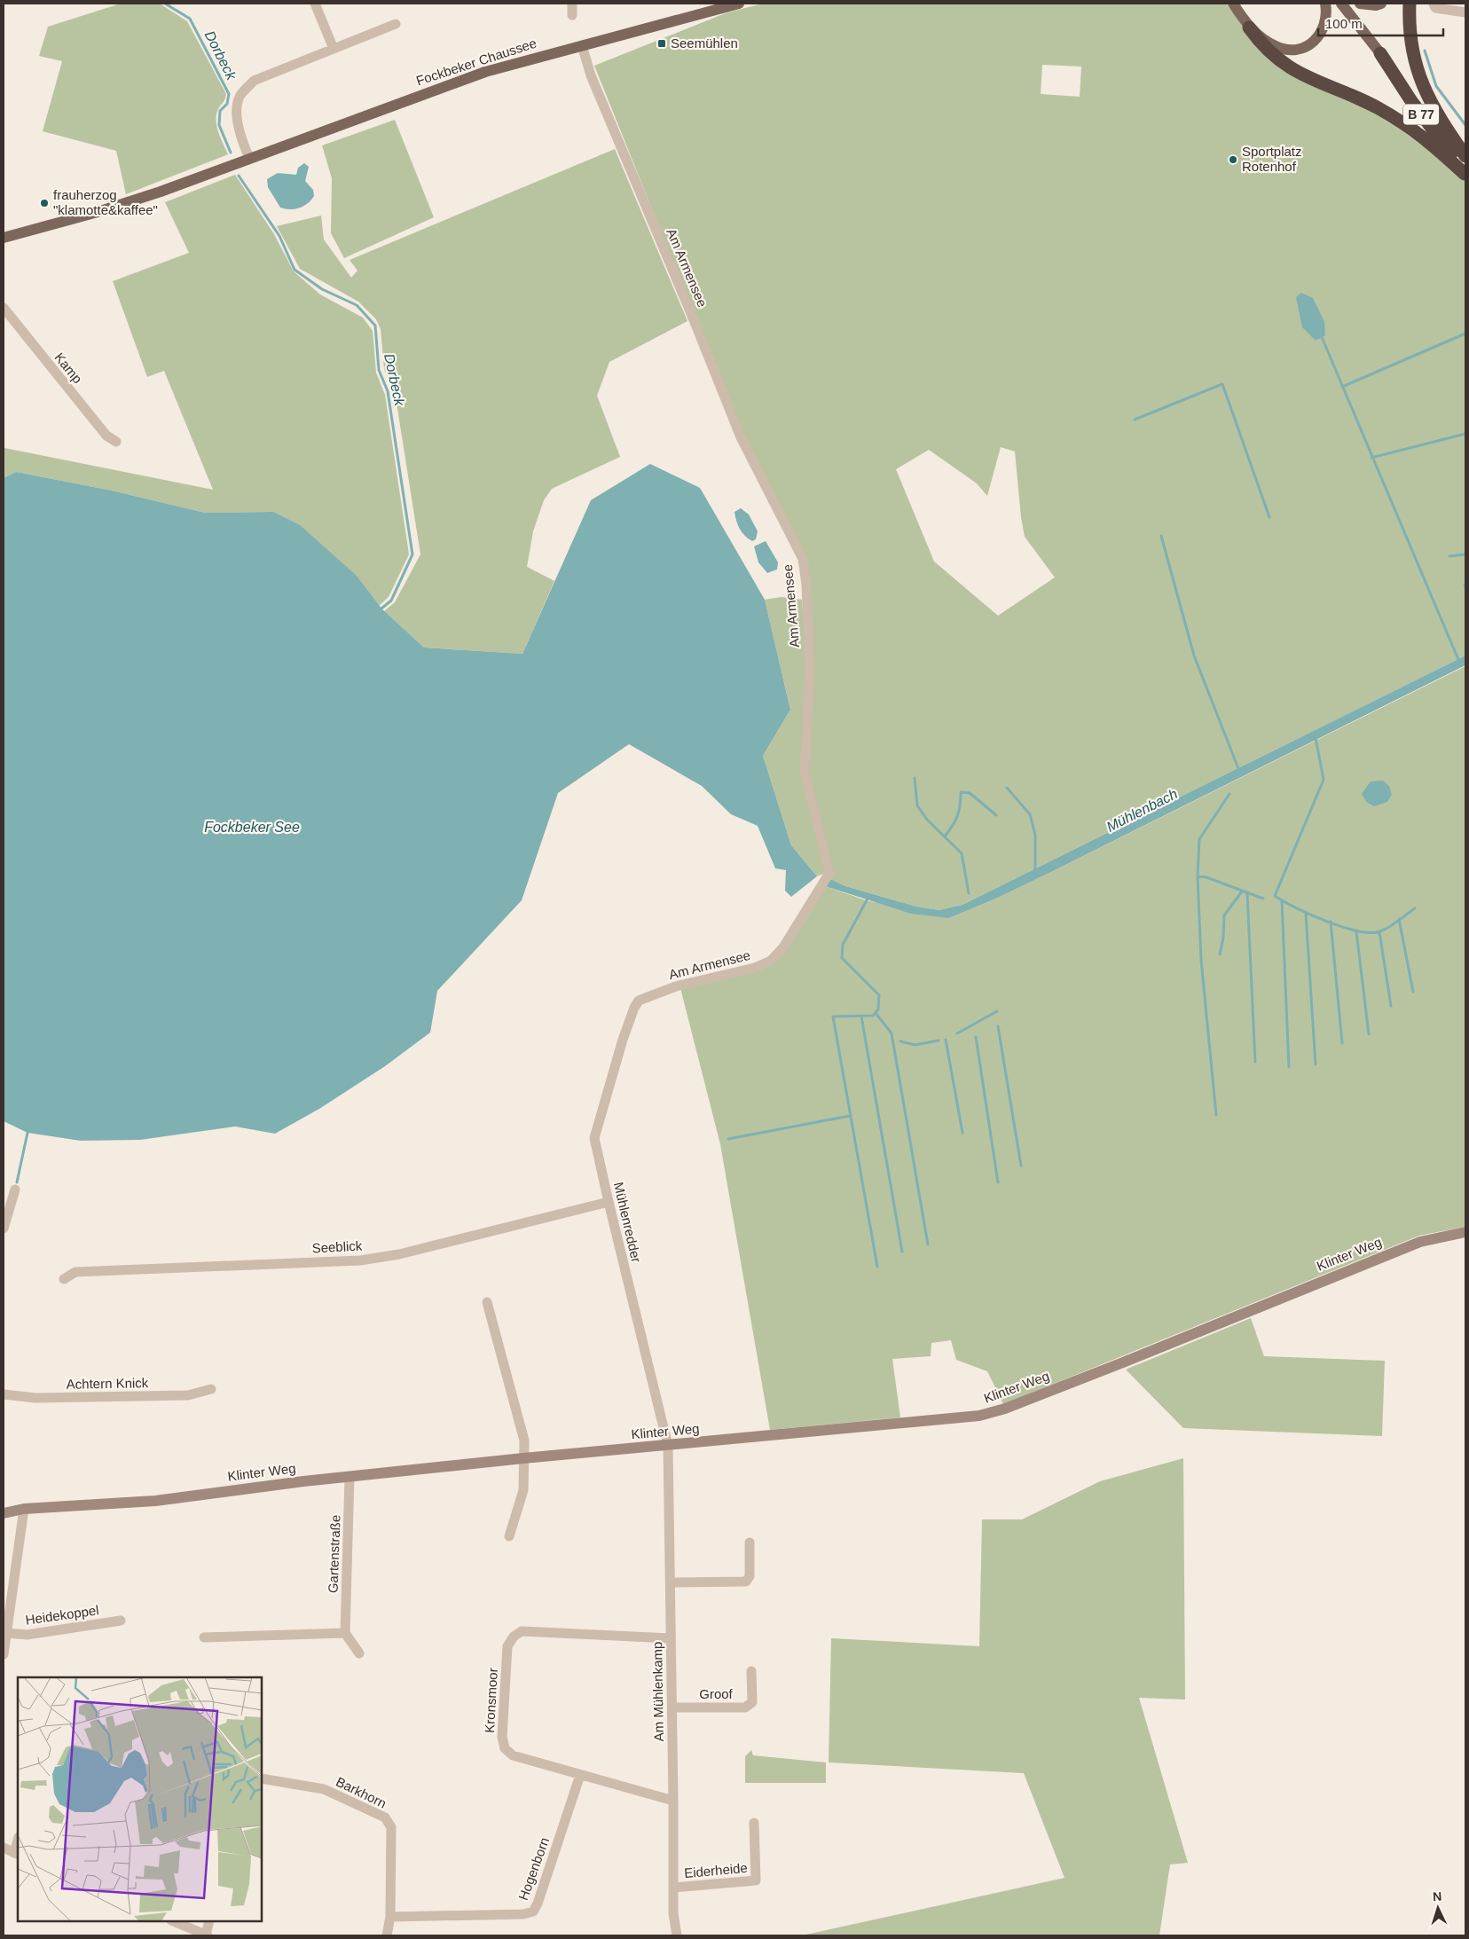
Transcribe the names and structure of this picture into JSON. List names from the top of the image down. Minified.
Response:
{"streets":{"highway":["B 77"],"main road":["Fockbeker Chaussee"],"street":["Am Armensee","Kamp","Mühlenredder","Seeblick","Klinter Weg","Achtern Knick","Gartenstraße","Heidekoppel","Am Mühlenkamp","Groof","Kronsmoor","Barkhorn","Hogenborn","Eiderheide"]},"crossings":[["Fockbeker Chaussee","Am Armensee"],["Am Armensee","Mühlenredder"],["Mühlenredder","Seeblick"],["Mühlenredder","Klinter Weg"],["Mühlenredder","Am Mühlenkamp"],["Klinter Weg","Gartenstraße"],["Klinter Weg","Am Mühlenkamp"],["Am Mühlenkamp","Groof"],["Am Mühlenkamp","Kronsmoor"],["Am Mühlenkamp","Eiderheide"],["Kronsmoor","Hogenborn"],["Barkhorn","Hogenborn"]],"water":["Dorbeck","Mühlenbach","Fockbeker See"],"places":{"transit":["Seemühlen"],"other":["Sportplatz Rotenhof","frauherzog \"klamotte&kaffee\""]},"scale_bar":"100 m","north":"top"}
